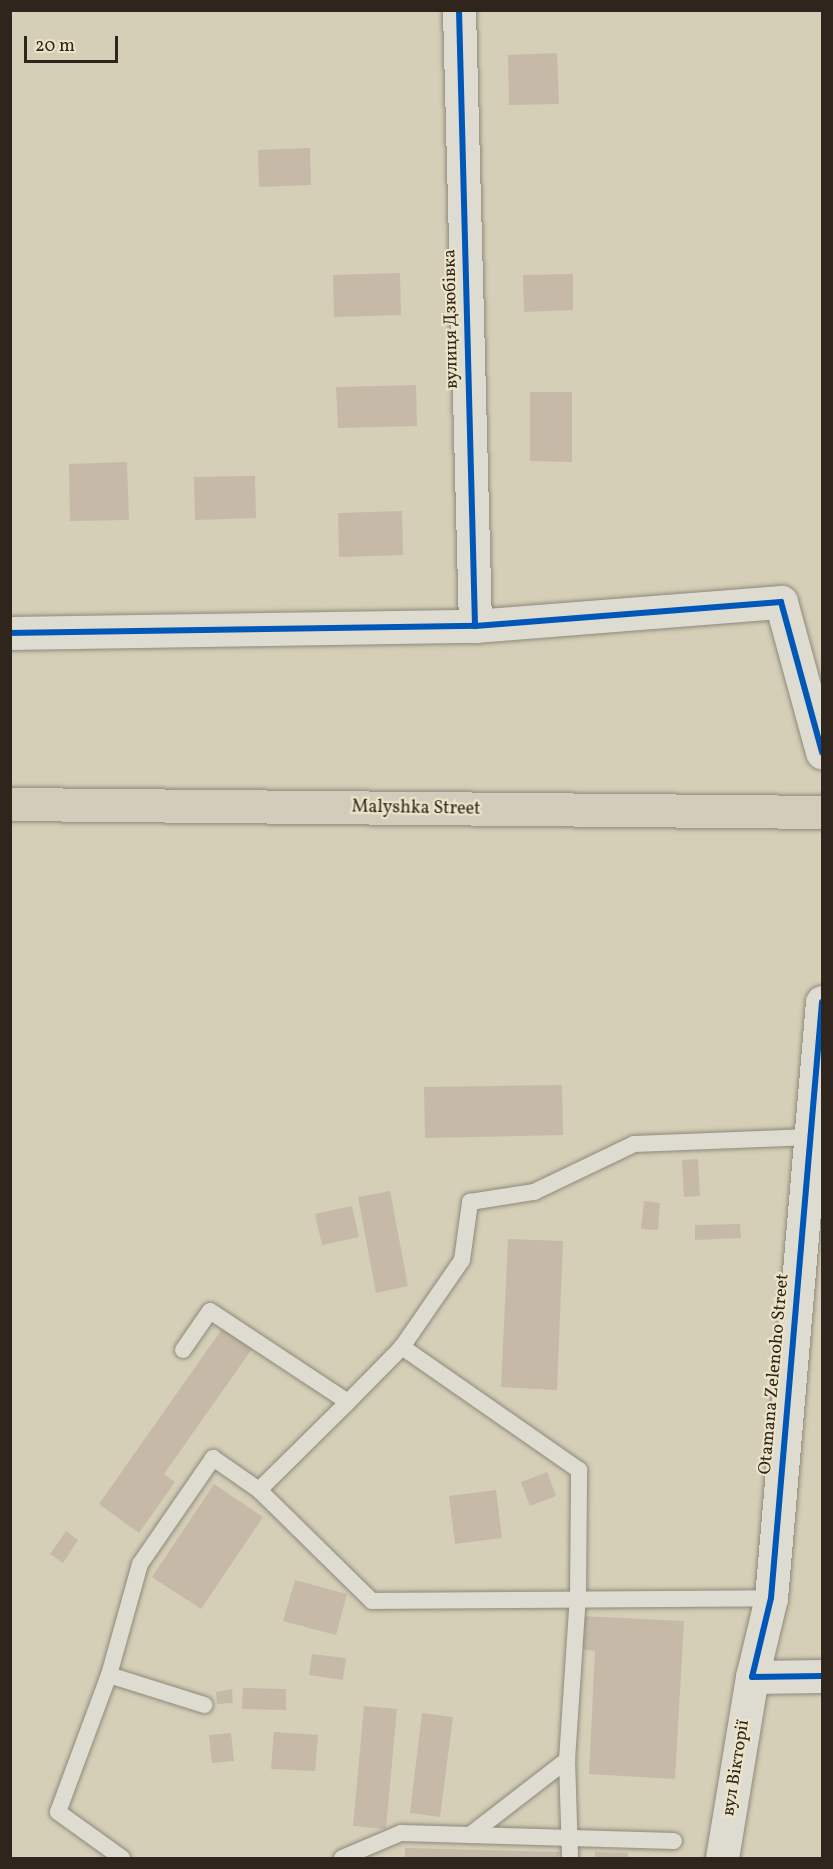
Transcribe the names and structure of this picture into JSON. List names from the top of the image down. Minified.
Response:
{"streets":{"main road":["Malyshka Street"],"street":["вулиця Дзюбівка","Otamana Zelenoho Street","вул Вікторії"]},"crossings":[["Otamana Zelenoho Street","вул Вікторії"]],"scale_bar":"20 m"}
